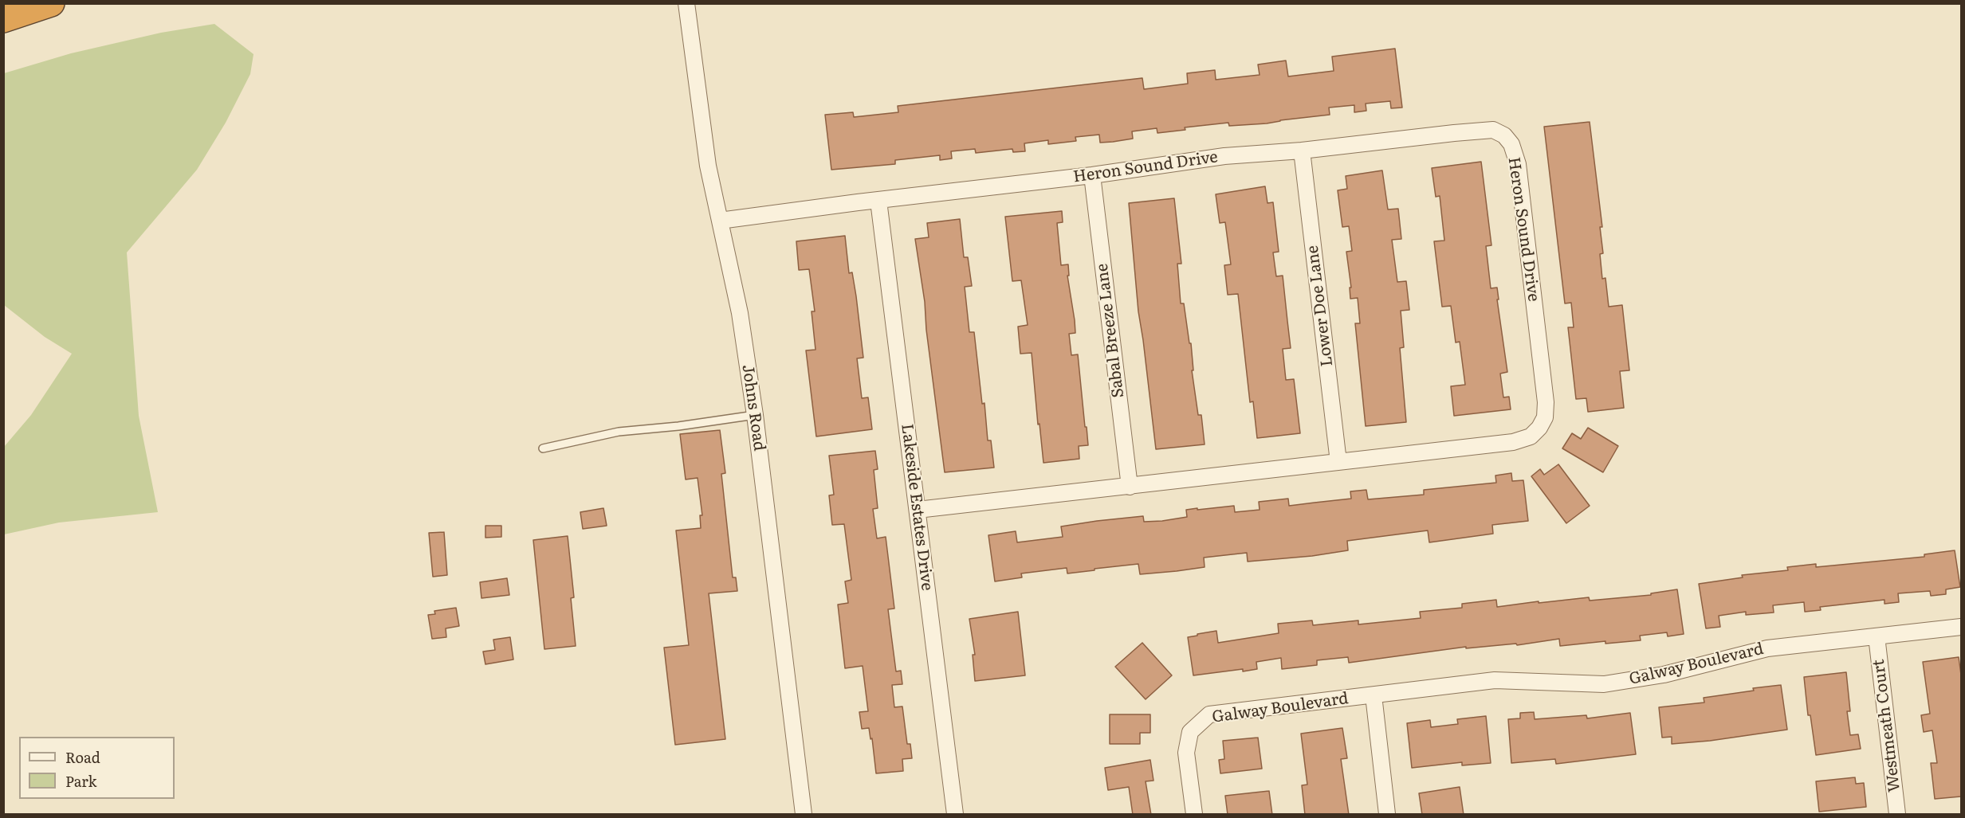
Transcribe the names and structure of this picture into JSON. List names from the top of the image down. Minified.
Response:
{"streets":{"street":["Heron Sound Drive","Lower Doe Lane","Sabal Breeze Lane","Johns Road","Lakeside Estates Drive","Galway Boulevard","Westmeath Court"]},"crossings":[["Heron Sound Drive","Lower Doe Lane"],["Heron Sound Drive","Sabal Breeze Lane"],["Heron Sound Drive","Johns Road"],["Heron Sound Drive","Lakeside Estates Drive"],["Galway Boulevard","Westmeath Court"]],"legend":["Road","Park"]}
